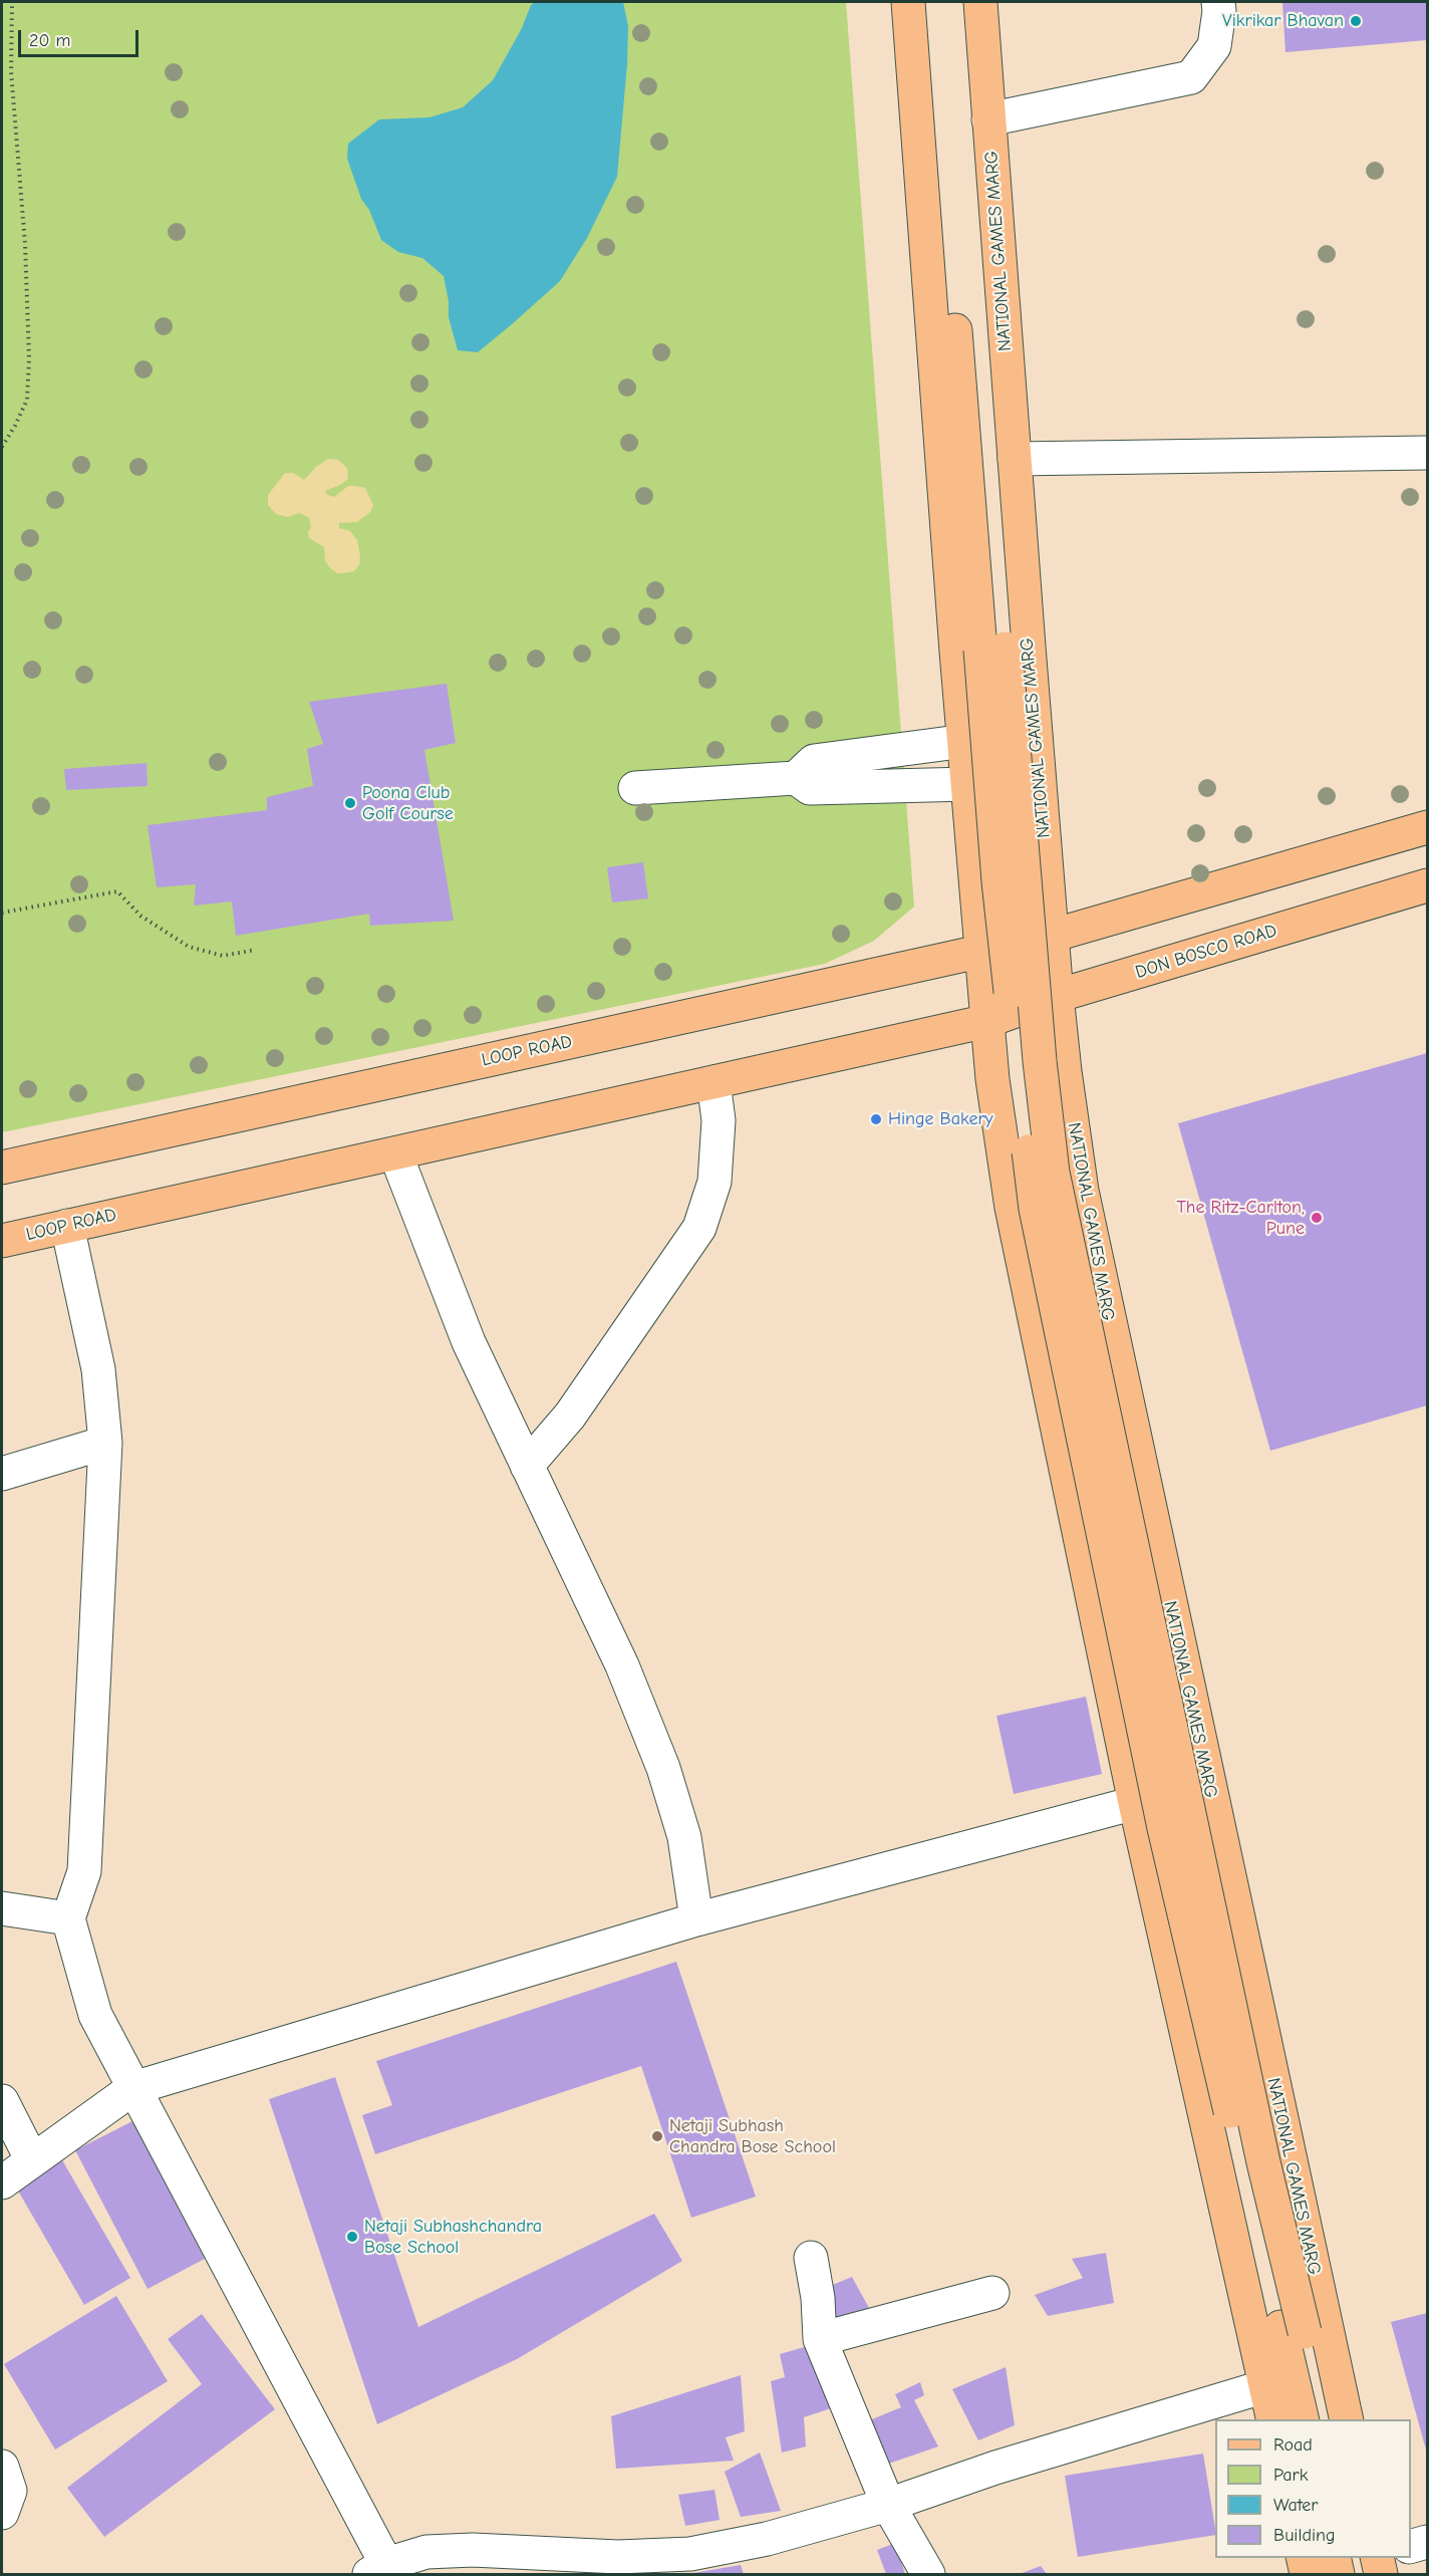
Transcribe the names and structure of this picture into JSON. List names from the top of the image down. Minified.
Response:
{"streets":{"main road":["NATIONAL GAMES MARG","DON BOSCO ROAD","LOOP ROAD"]},"crossings":[["NATIONAL GAMES MARG","DON BOSCO ROAD"],["NATIONAL GAMES MARG","LOOP ROAD"],["DON BOSCO ROAD","LOOP ROAD"]],"places":["Vikrikar Bhavan","Poona Club Golf Course","Hinge Bakery","The Ritz-Carlton, Pune","Netaji Subhash Chandra Bose School","Netaji Subhashchandra Bose School"],"legend":["Road","Park","Water","Building"],"scale_bar":"20 m"}
